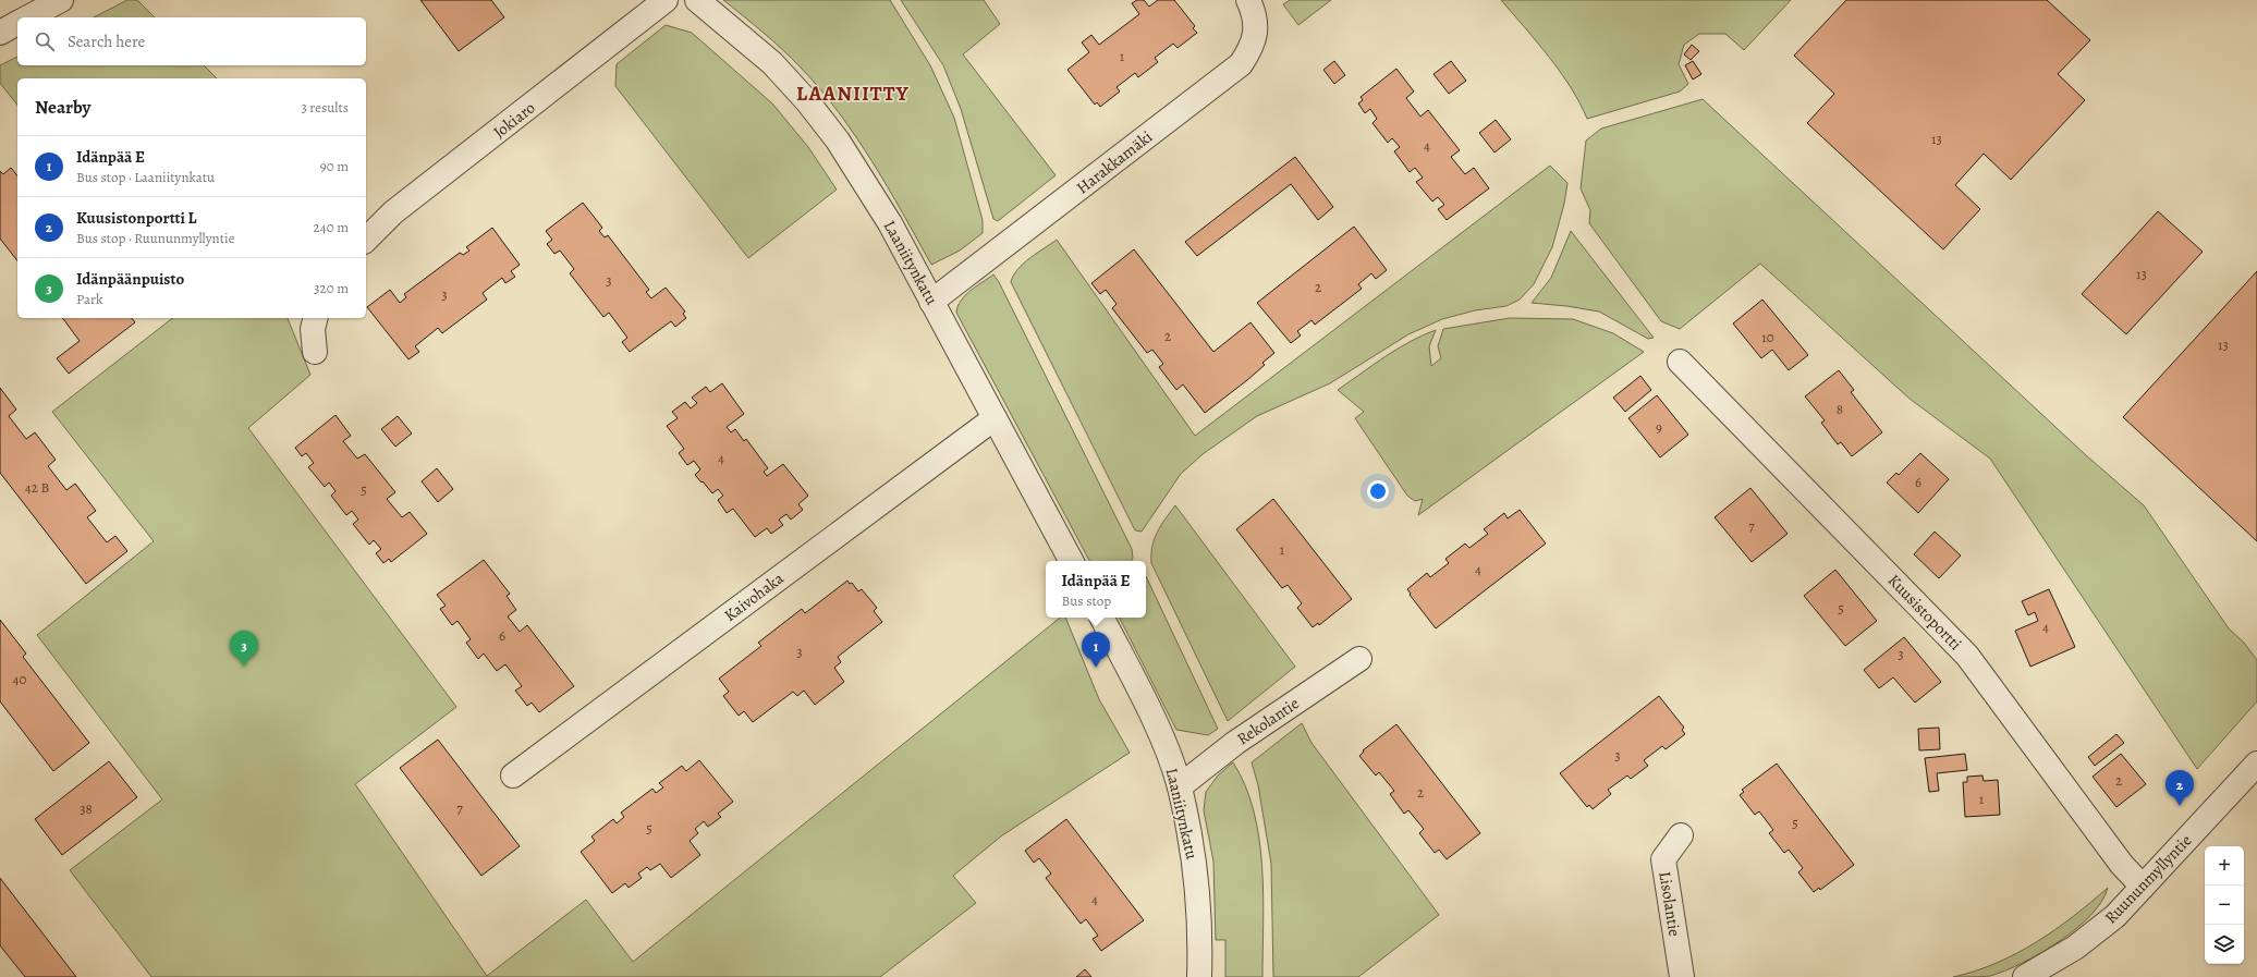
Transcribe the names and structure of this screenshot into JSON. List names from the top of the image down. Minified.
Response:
{"streets":{"street":["Jokiaro","Harakkamäki","Laaniitynkatu","Kaivohaka","Kuusistoportti","Rekolantie","Ruununmyllyntie","Lisolantie"]},"crossings":[["Harakkamäki","Laaniitynkatu"],["Laaniitynkatu","Kaivohaka"],["Laaniitynkatu","Rekolantie"],["Kuusistoportti","Ruununmyllyntie"]],"districts":["LAANIITTY"],"house_numbers":["1","13","4","13","3","2","3","2","10","13","8","9","4","6","42 B","5","7","1","4","5","4","6","3","3","40","3","2","2","1","7","38","5","5","4"],"page":{"search":"Search here","heading":["Nearby","3 results"],"list":[{"mark":"1","name":"Idänpää E","note":"Bus stop · Laaniitynkatu","value":"90 m"},{"mark":"2","name":"Kuusistonportti L","note":"Bus stop · Ruununmyllyntie","value":"240 m"},{"mark":"3","name":"Idänpäänpuisto","note":"Park","value":"320 m"}],"popup":["Idänpää E","Bus stop"],"pins":["3","1","2"],"map_buttons":["+","−"]}}
